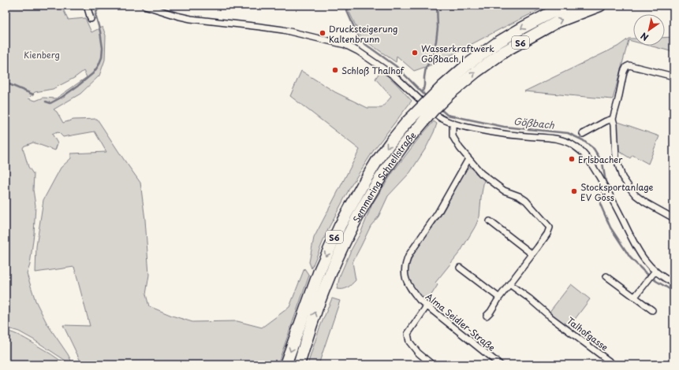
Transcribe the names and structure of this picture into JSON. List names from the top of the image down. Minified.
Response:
{"streets":{"highway":["S6","Semmering Schnellstraße"],"street":["Alma Seidler-Straße","Talhofgasse"]},"water":["Gößbach"],"parks":["Kienberg"],"places":["Drucksteigerung Kaltenbrunn","Wasserkraftwerk Gößbach I","Schloß Thalhof","Erlsbacher","Stocksportanlage EV Göss"],"north":"bottom left"}
